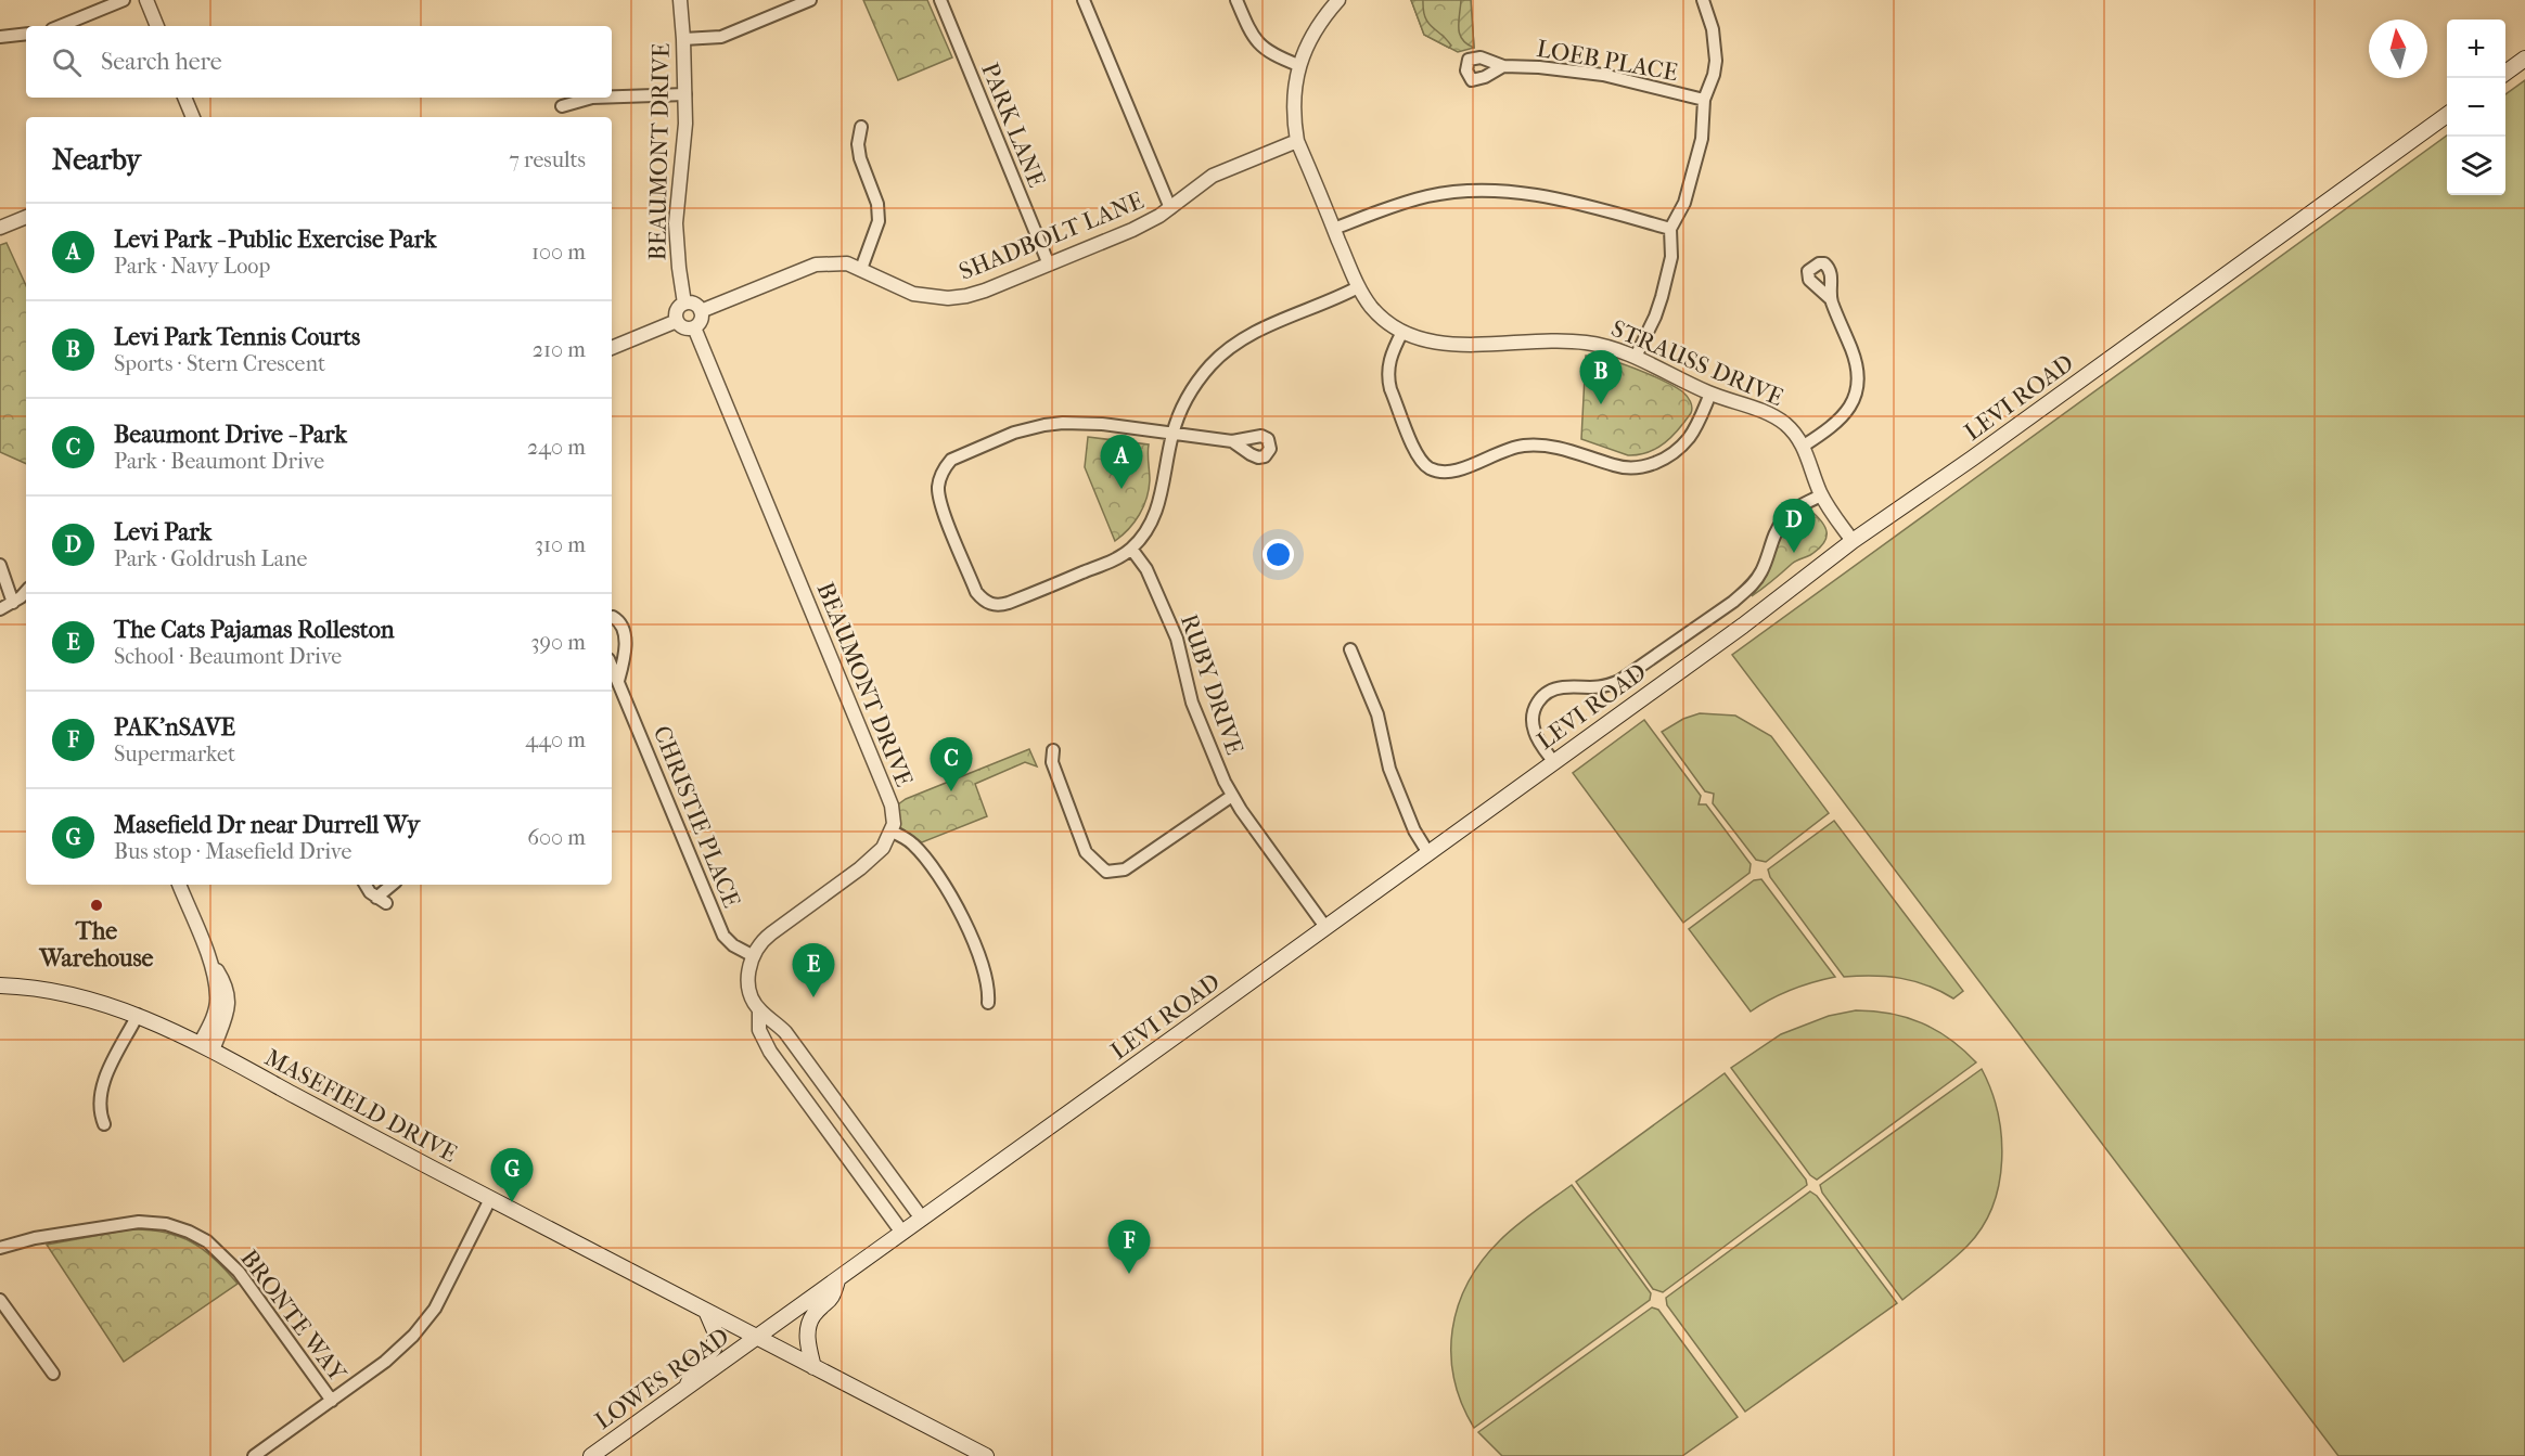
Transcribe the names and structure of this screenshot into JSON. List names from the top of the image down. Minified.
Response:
{"streets":{"main road":["LEVI ROAD","MASEFIELD DRIVE","LOWES ROAD"],"street":["LOEB PLACE","PARK LANE","BEAUMONT DRIVE","SHADBOLT LANE","STRAUSS DRIVE","RUBY DRIVE","CHRISTIE PLACE","BRONTE WAY"]},"crossings":[["PARK LANE","SHADBOLT LANE"],["BEAUMONT DRIVE","SHADBOLT LANE"],["SHADBOLT LANE","STRAUSS DRIVE"],["STRAUSS DRIVE","LEVI ROAD"],["LEVI ROAD","RUBY DRIVE"],["LEVI ROAD","MASEFIELD DRIVE"],["LEVI ROAD","LOWES ROAD"],["MASEFIELD DRIVE","LOWES ROAD"]],"places":["The Warehouse"],"north":"top","page":{"map_buttons":["+","−"],"search":"Search here","heading":["Nearby","7 results"],"list":[{"mark":"A","name":"Levi Park - Public Exercise Park","note":"Park · Navy Loop","value":"100 m"},{"mark":"B","name":"Levi Park Tennis Courts","note":"Sports · Stern Crescent","value":"210 m"},{"mark":"C","name":"Beaumont Drive - Park","note":"Park · Beaumont Drive","value":"240 m"},{"mark":"D","name":"Levi Park","note":"Park · Goldrush Lane","value":"310 m"},{"mark":"E","name":"The Cats Pajamas Rolleston","note":"School · Beaumont Drive","value":"390 m"},{"mark":"F","name":"PAK'nSAVE","note":"Supermarket","value":"440 m"},{"mark":"G","name":"Masefield Dr near Durrell Wy","note":"Bus stop · Masefield Drive","value":"600 m"}],"pins":["B","A","D","C","E","G","F"]}}
